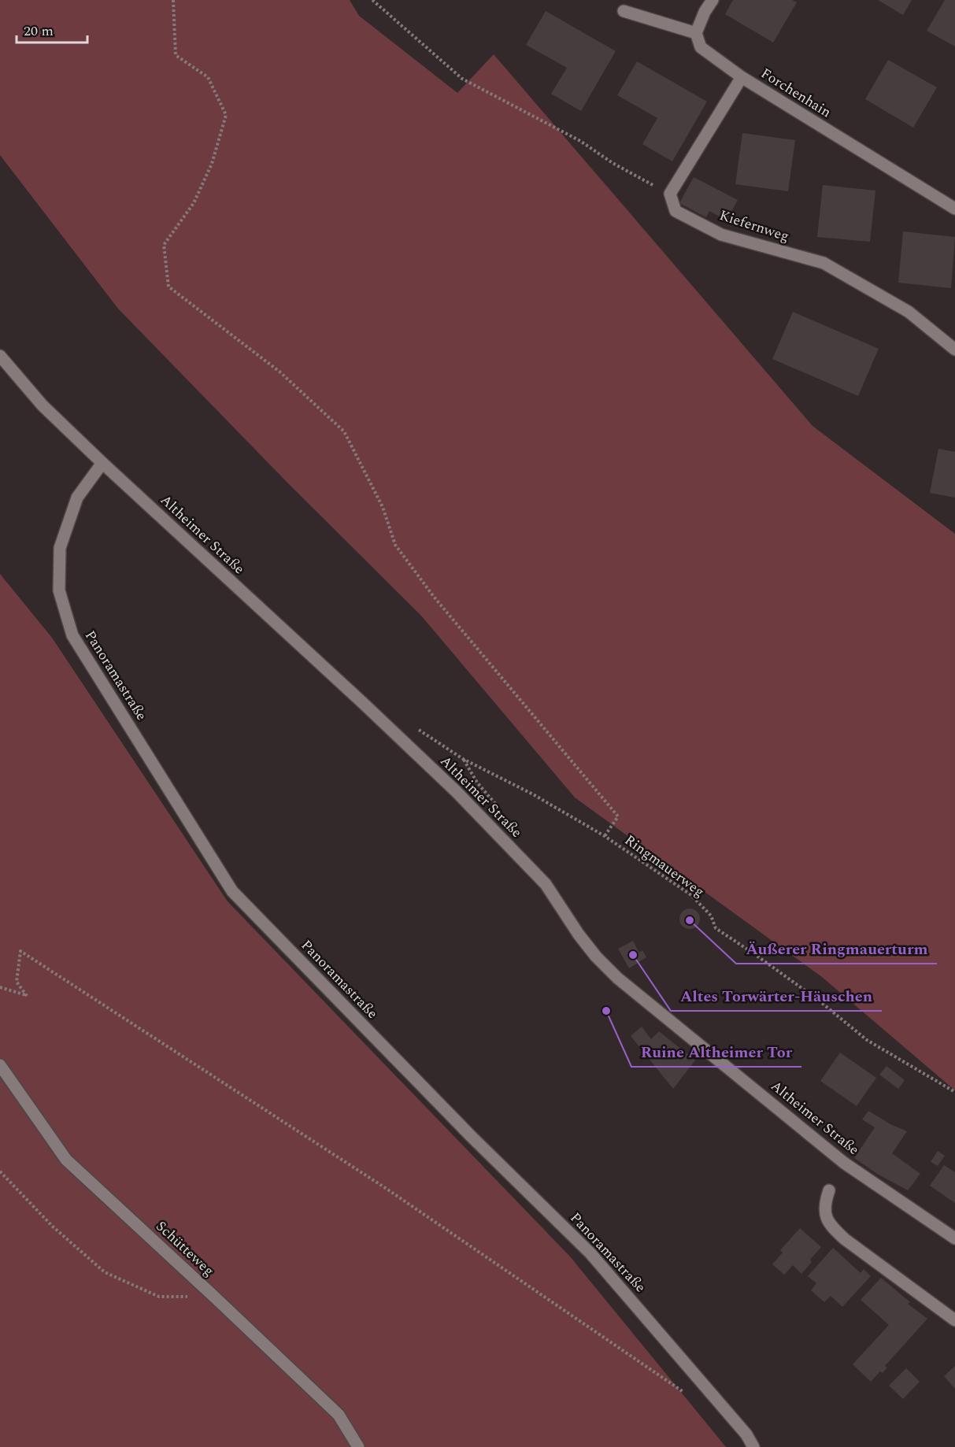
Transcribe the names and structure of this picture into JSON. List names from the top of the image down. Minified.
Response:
{"streets":{"street":["Forchenhain","Kiefernweg","Altheimer Straße","Panoramastraße","Schütteweg"],"path":["Ringmauerweg"]},"crossings":[["Altheimer Straße","Panoramastraße"]],"places":["Äußerer Ringmauerturm","Altes Torwärter-Häuschen","Ruine Altheimer Tor"],"scale_bar":"20 m"}
